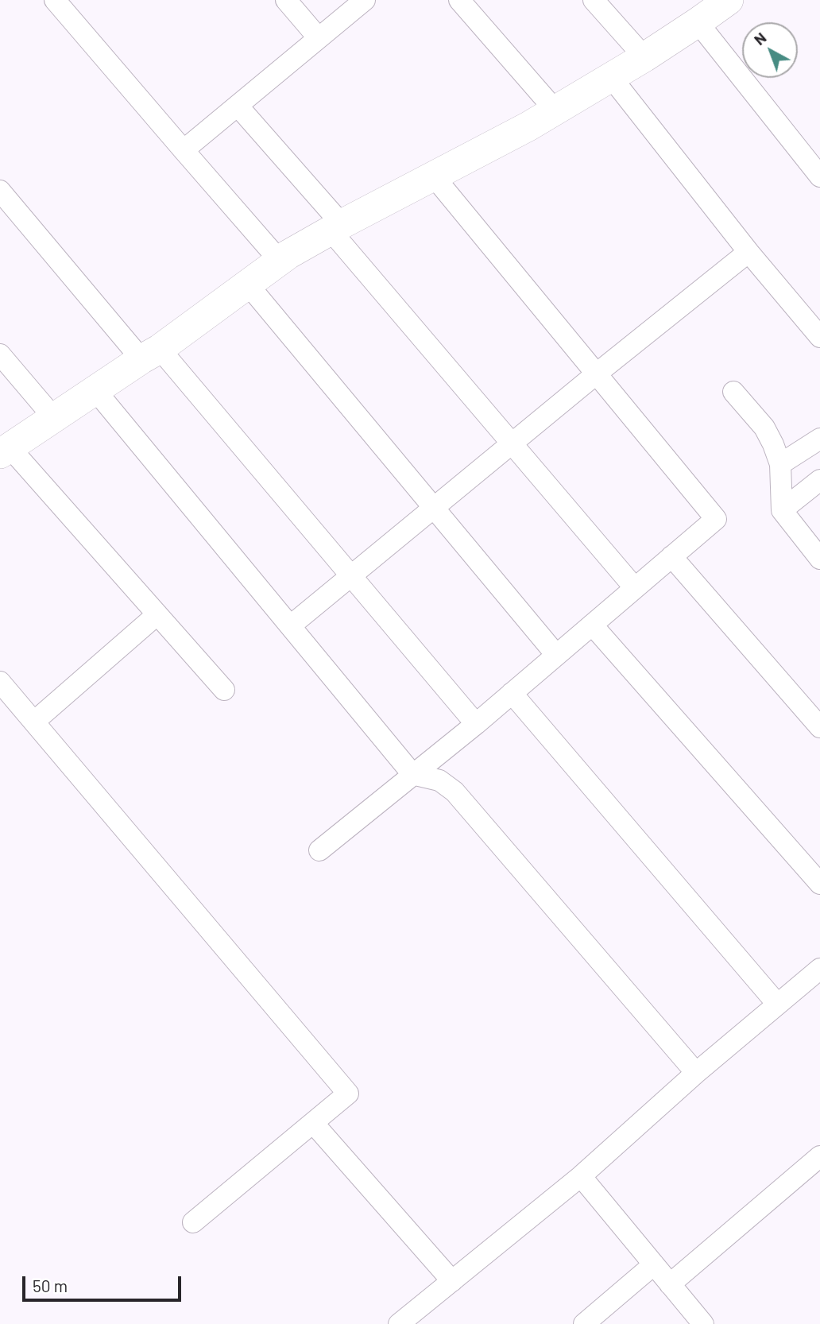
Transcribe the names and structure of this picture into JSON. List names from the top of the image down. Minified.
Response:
{"scale_bar":"50 m","north":"top left"}
